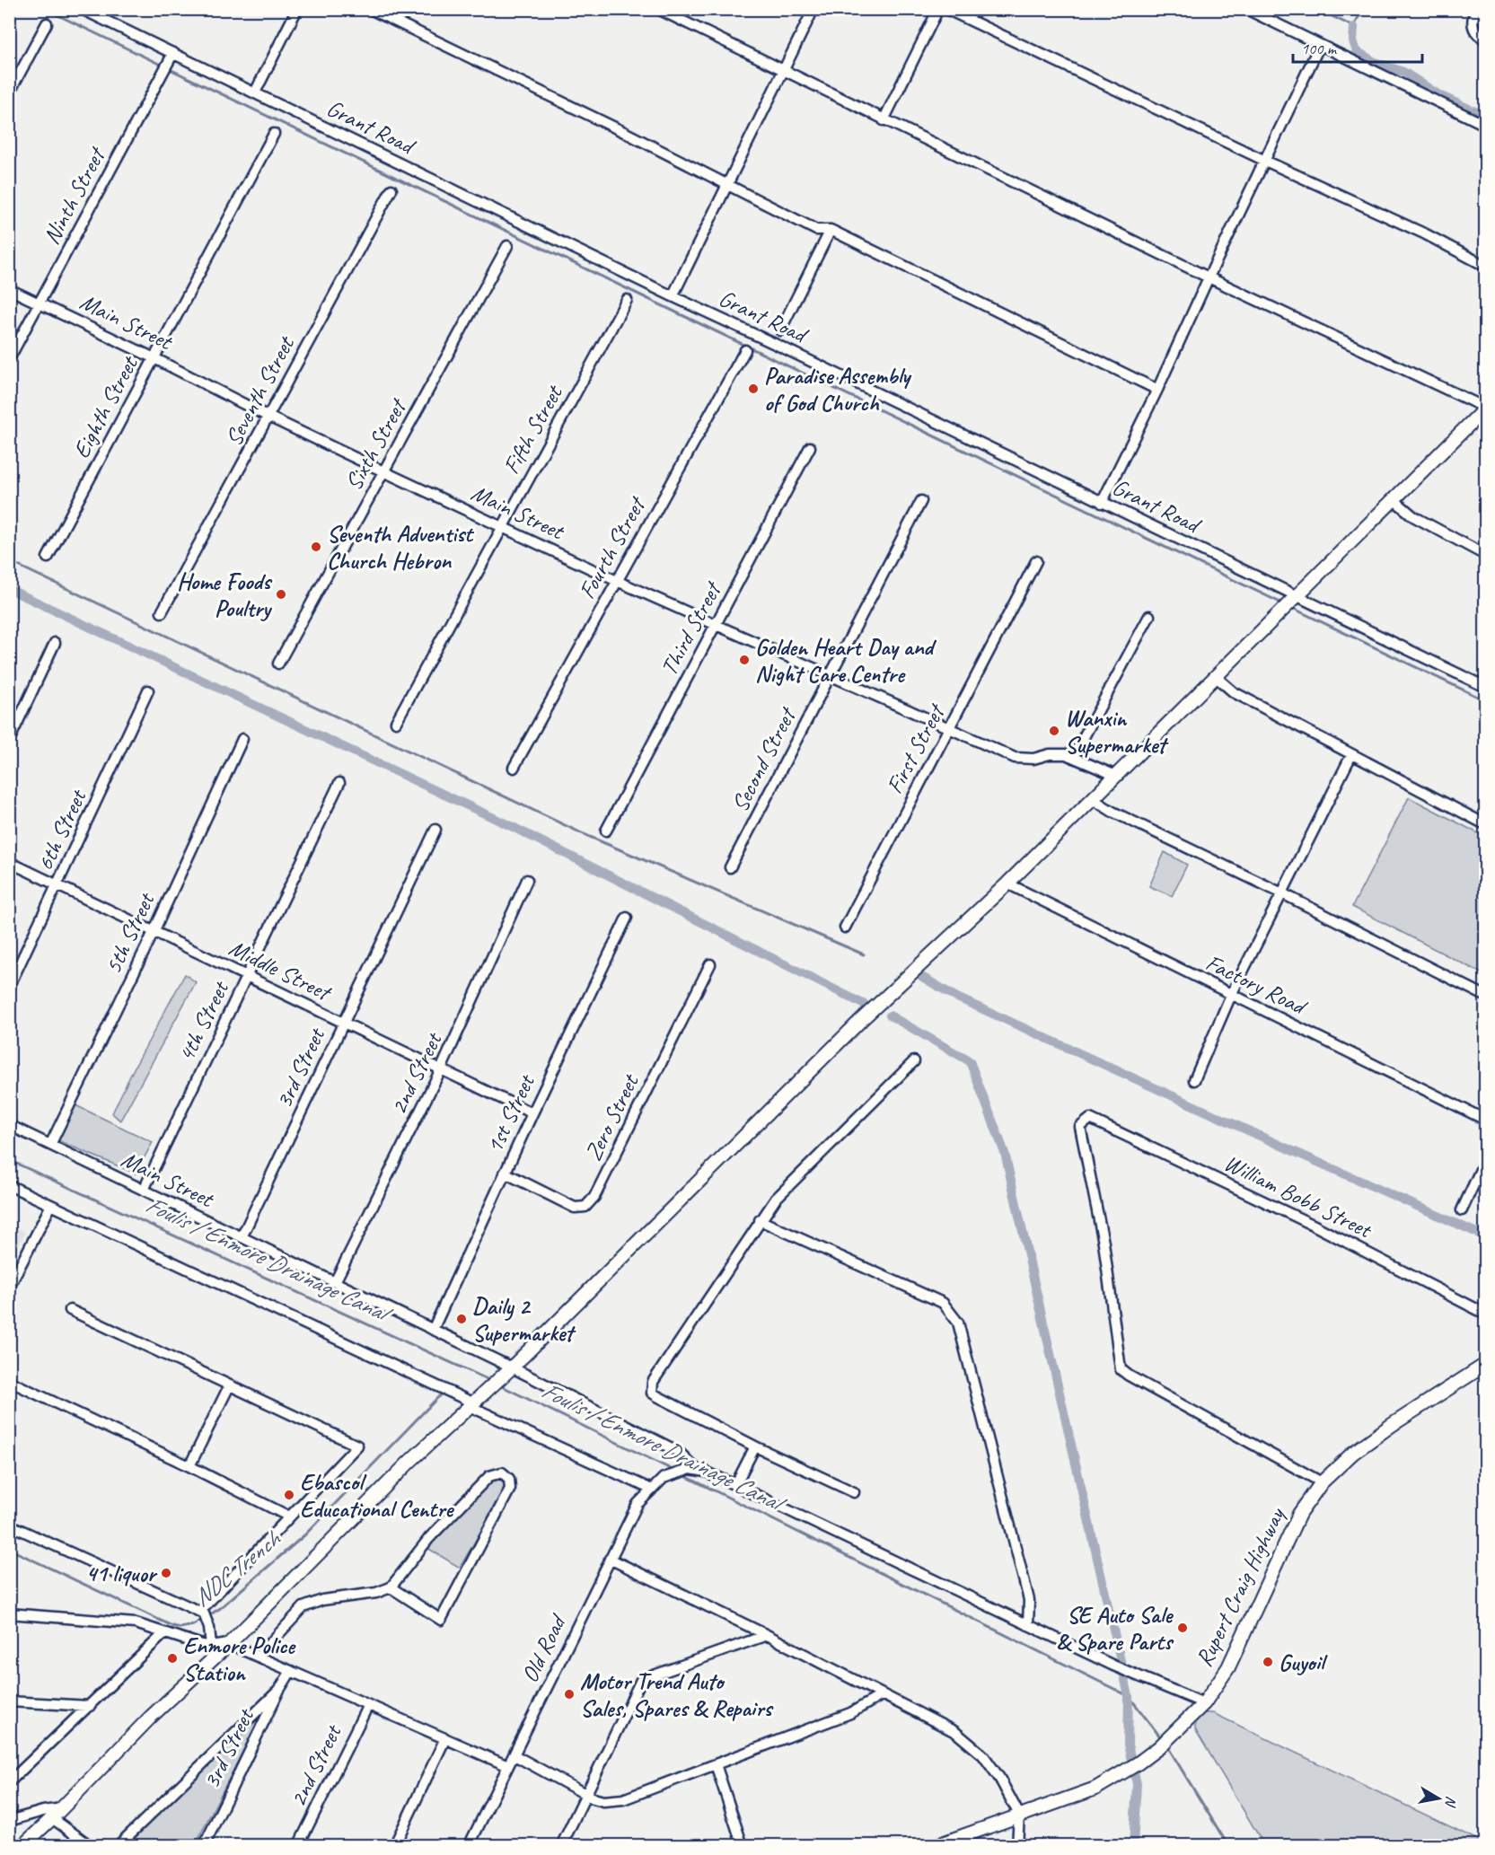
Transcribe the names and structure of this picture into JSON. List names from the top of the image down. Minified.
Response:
{"streets":{"main road":["Rupert Craig Highway"],"street":["Grant Road","Ninth Street","Main Street","Seventh Street","Eighth Street","Fifth Street","Sixth Street","Fourth Street","Third Street","First Street","Second Street","6th Street","5th Street","Middle Street","Factory Road","4th Street","3rd Street","2nd Street","1st Street","Zero Street","William Bobb Street","Old Road"]},"crossings":[["Grant Road","Ninth Street"],["Ninth Street","Main Street"],["Main Street","Seventh Street"],["Main Street","Eighth Street"],["Main Street","Fifth Street"],["Main Street","Sixth Street"],["Main Street","Fourth Street"],["Main Street","Third Street"],["Main Street","First Street"],["Main Street","Second Street"],["Main Street","5th Street"],["Main Street","4th Street"],["Main Street","3rd Street"],["Main Street","2nd Street"],["Main Street","1st Street"],["Main Street","Old Road"],["6th Street","Middle Street"],["5th Street","Middle Street"],["Middle Street","4th Street"],["Middle Street","3rd Street"],["Middle Street","2nd Street"],["Middle Street","1st Street"],["1st Street","Zero Street"],["William Bobb Street","Rupert Craig Highway"]],"water":["Foulis / Enmore Drainage Canal","NDC Trench"],"places":["Paradise Assembly of God Church","Seventh Adventist Church Hebron","Home Foods Poultry","Golden Heart Day and Night Care Centre","Wanxin Supermarket","Daily 2 Supermarket","Ebascol Educational Centre","41 liquor","SE Auto Sale & Spare Parts","Enmore Police Station","Guyoil","Motor Trend Auto Sales, Spares & Repairs"],"scale_bar":"100 m","north":"right"}
